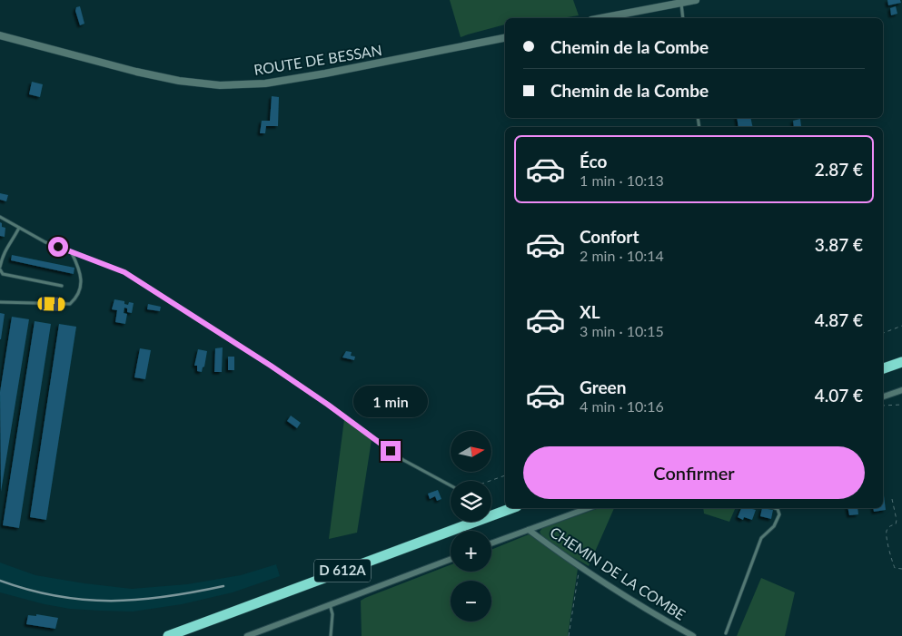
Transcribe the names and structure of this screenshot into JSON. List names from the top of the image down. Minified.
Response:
{"streets":{"highway":["D 612A"],"street":["ROUTE DE BESSAN","CHEMIN DE LA COMBE"]},"north":"right","page":{"banner":["Chemin de la Combe","Chemin de la Combe"],"list":[{"name":"Éco","note":"1 min · 10:13","value":"2.87 €"},{"name":"Confort","note":"2 min · 10:14","value":"3.87 €"},{"name":"XL","note":"3 min · 10:15","value":"4.87 €"},{"name":"Green","note":"4 min · 10:16","value":"4.07 €"}],"bubble":"1 min","map_buttons":["+","−"],"buttons":"Confirmer"}}
